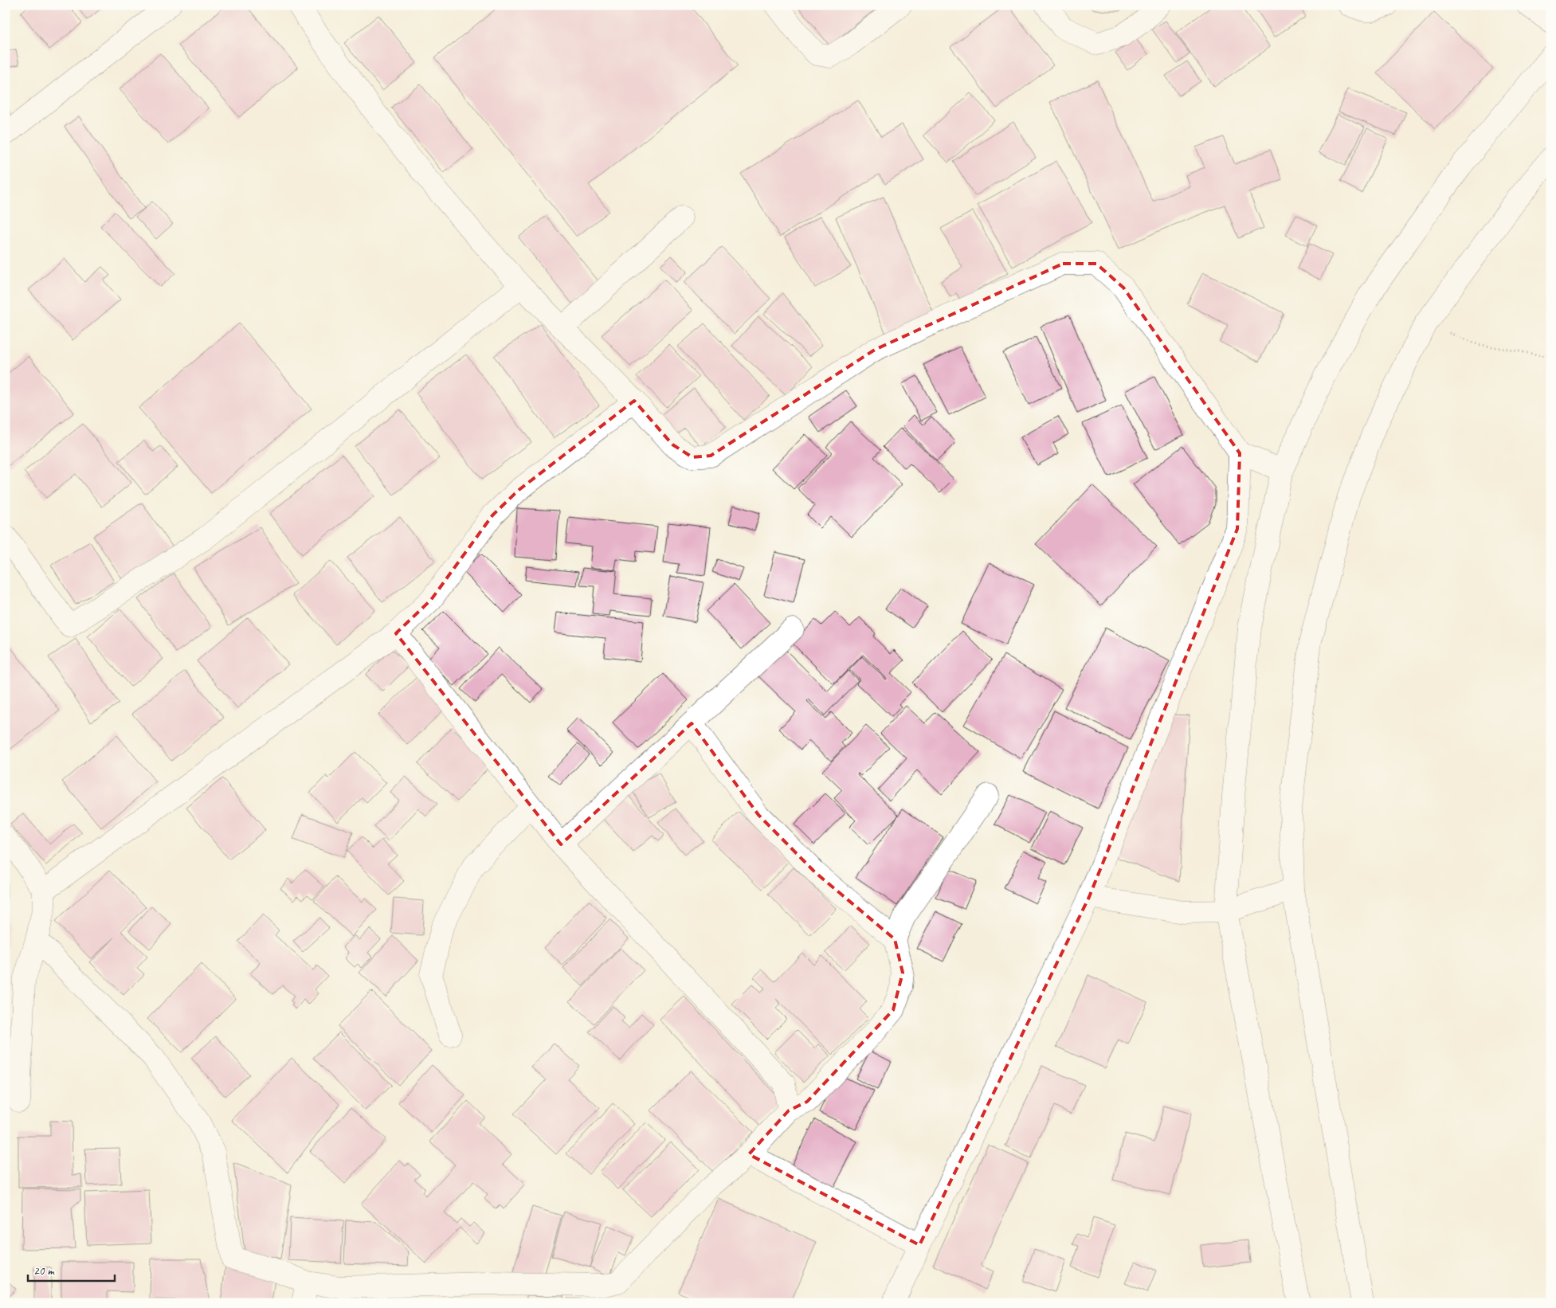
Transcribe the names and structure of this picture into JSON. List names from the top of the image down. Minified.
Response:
{"scale_bar":"20 m"}
